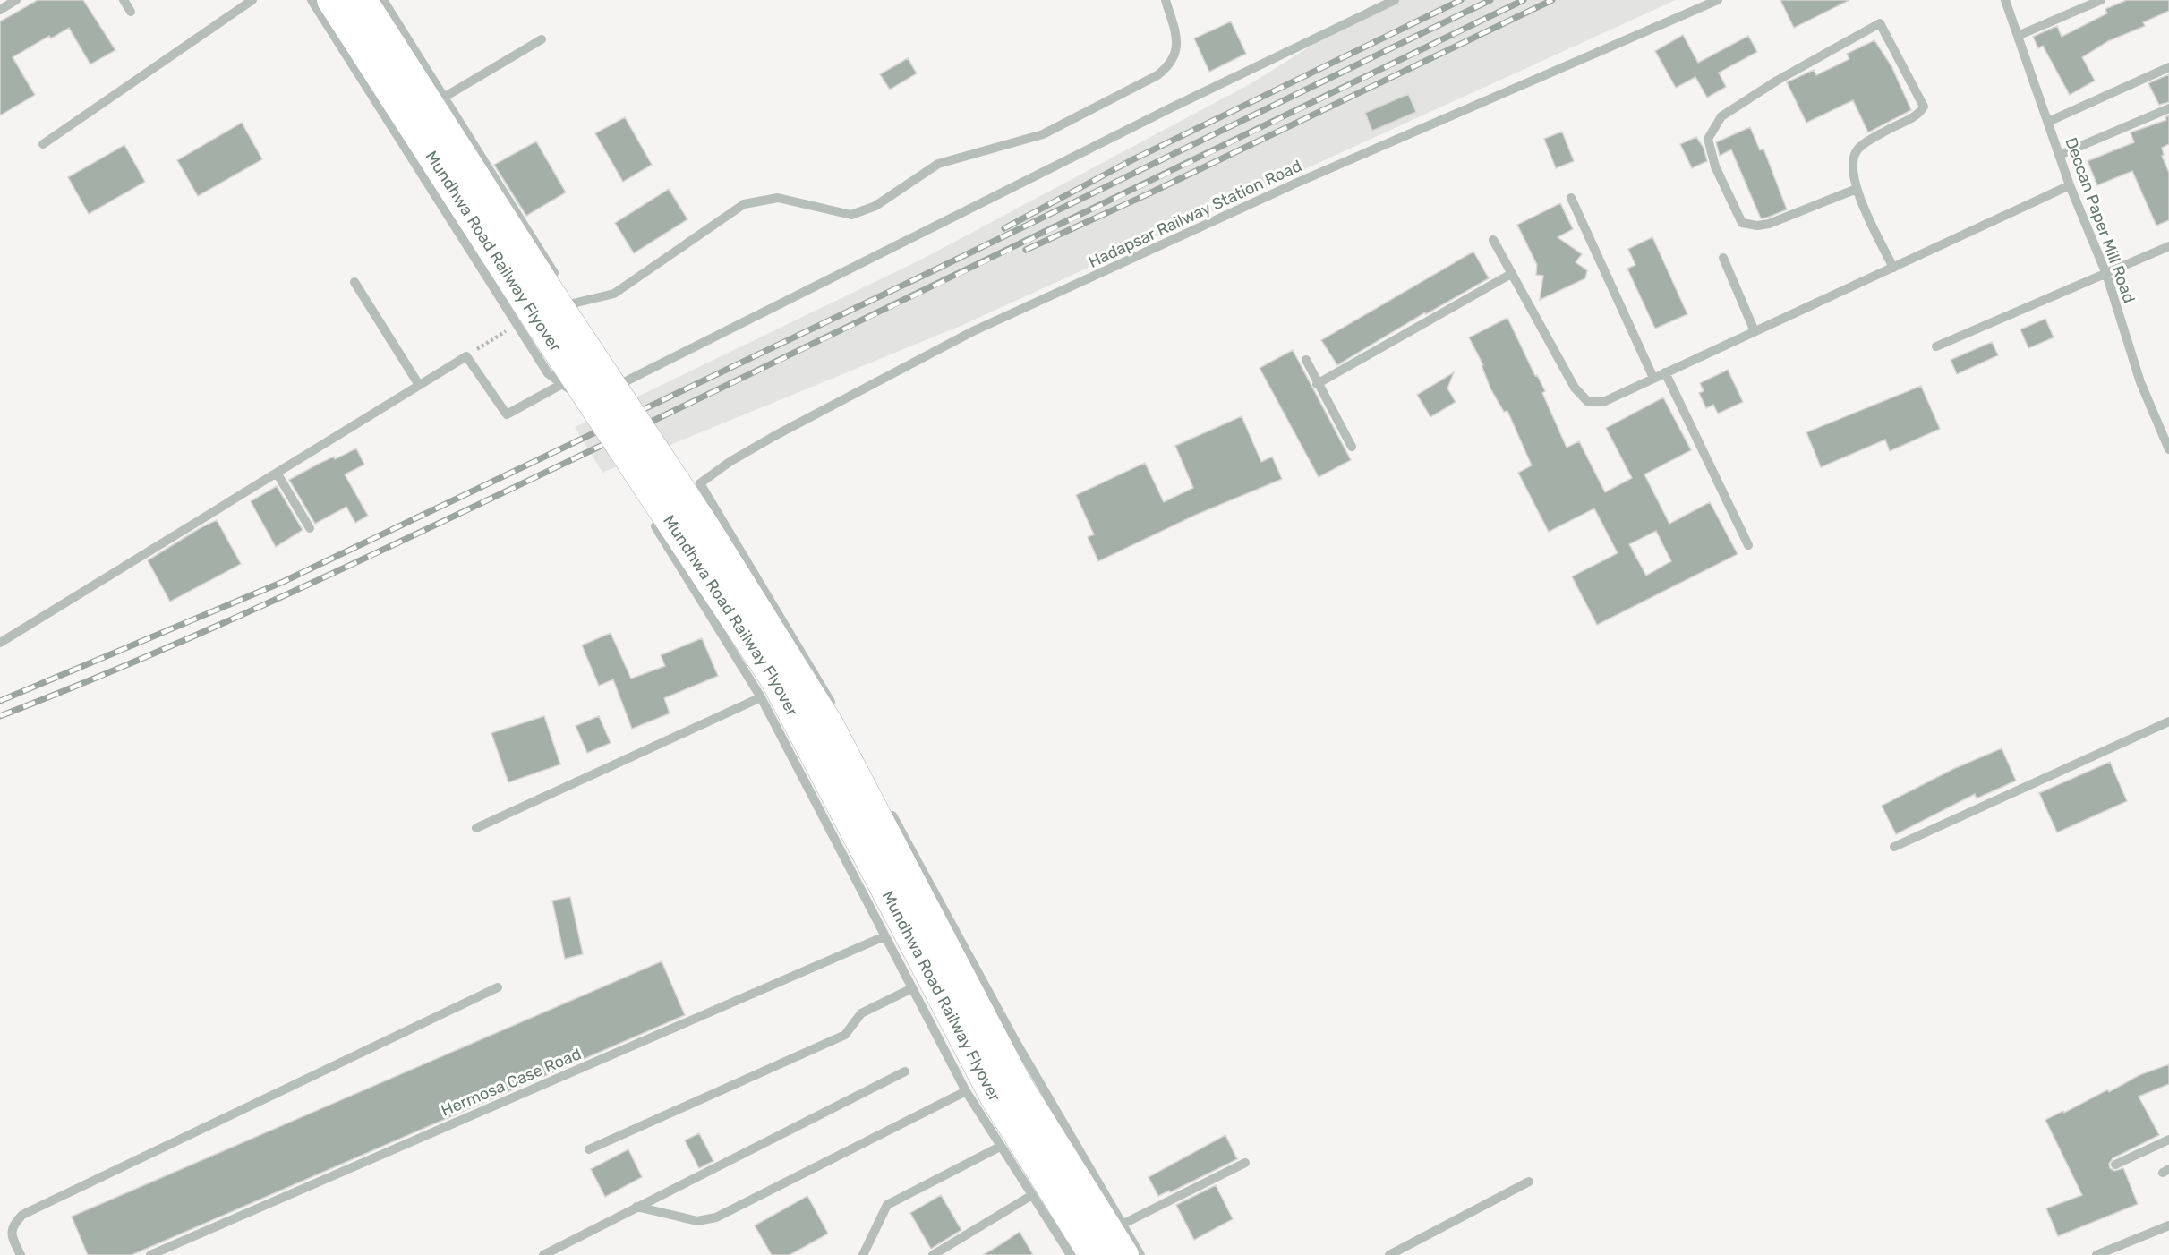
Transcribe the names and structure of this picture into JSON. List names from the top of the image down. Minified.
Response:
{"streets":{"highway":["Mundhwa Road Railway Flyover"],"street":["Hadapsar Railway Station Road","Deccan Paper Mill Road","Hermosa Case Road"]}}
